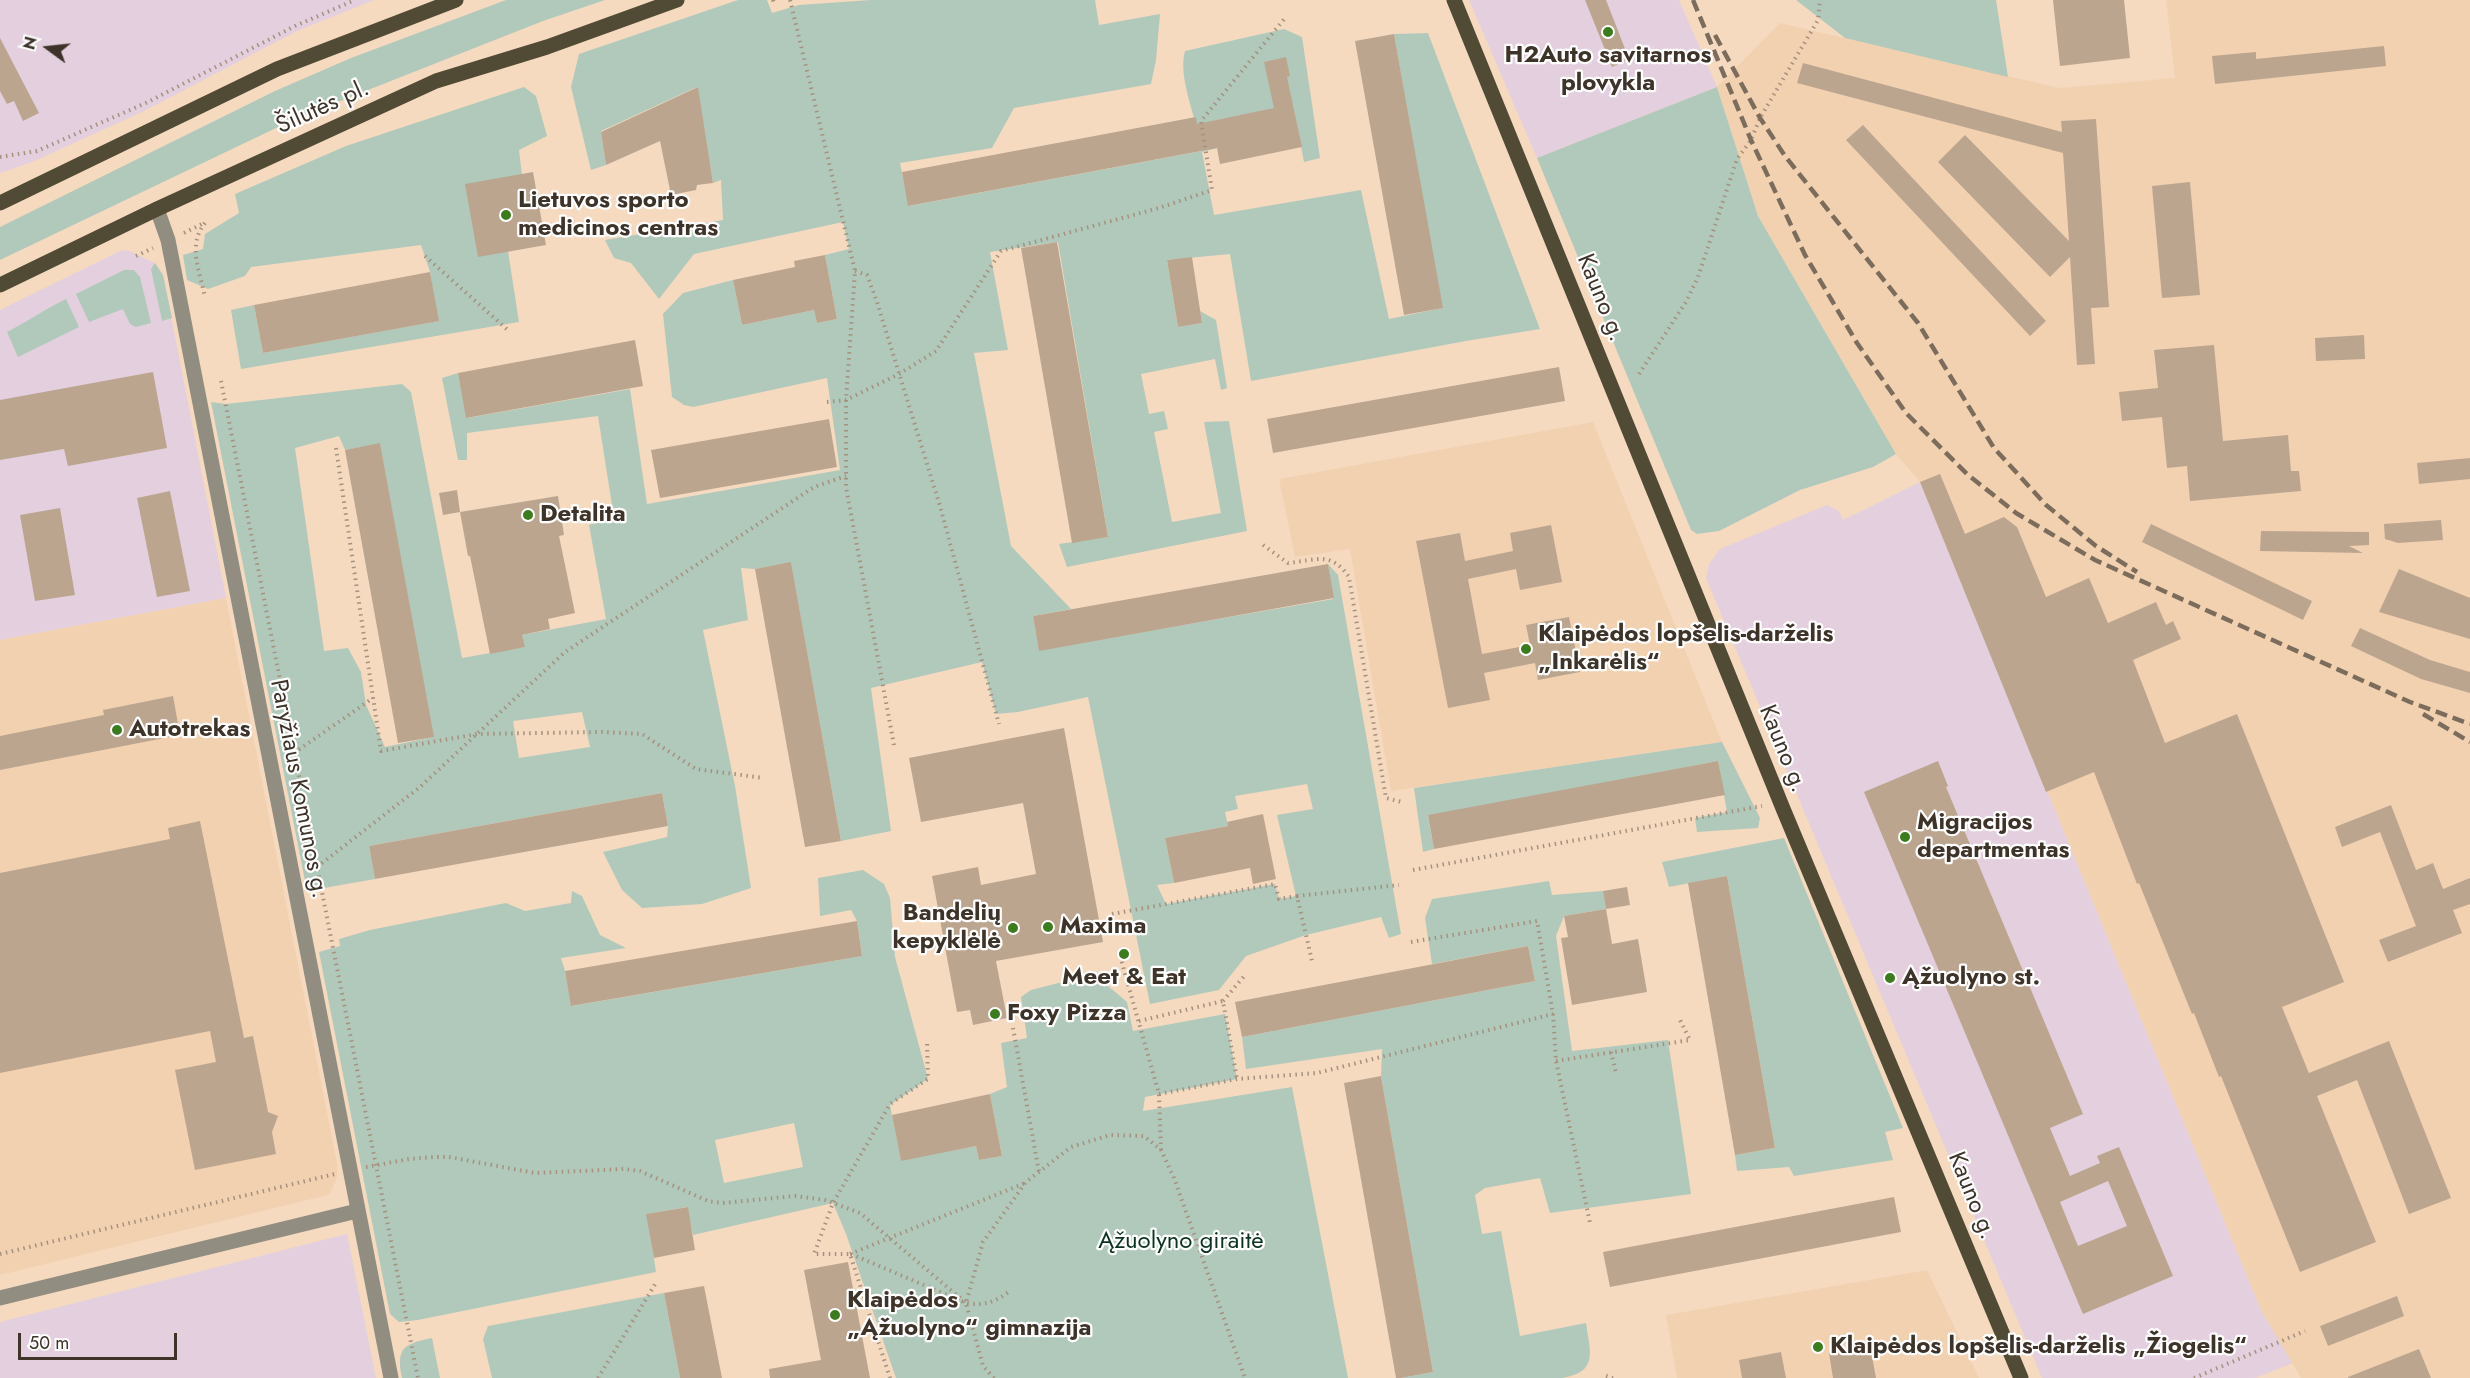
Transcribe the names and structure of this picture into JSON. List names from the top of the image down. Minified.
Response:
{"streets":{"main road":["Šilutės pl.","Kauno g."],"street":["Paryžiaus Komunos g."]},"crossings":[["Šilutės pl.","Paryžiaus Komunos g."]],"parks":["Ąžuolyno giraitė"],"places":["H2Auto savitarnos plovykla","Lietuvos sporto medicinos centras","Detalita","Klaipėdos lopšelis-darželis „Inkarėlis“","Autotrekas","Migracijos departmentas","Maxima","Bandelių kepyklėlė","Meet & Eat","Ąžuolyno st.","Foxy Pizza","Klaipėdos „Ąžuolyno“ gimnazija","Klaipėdos lopšelis-darželis „Žiogelis“"],"scale_bar":"50 m","north":"left"}
